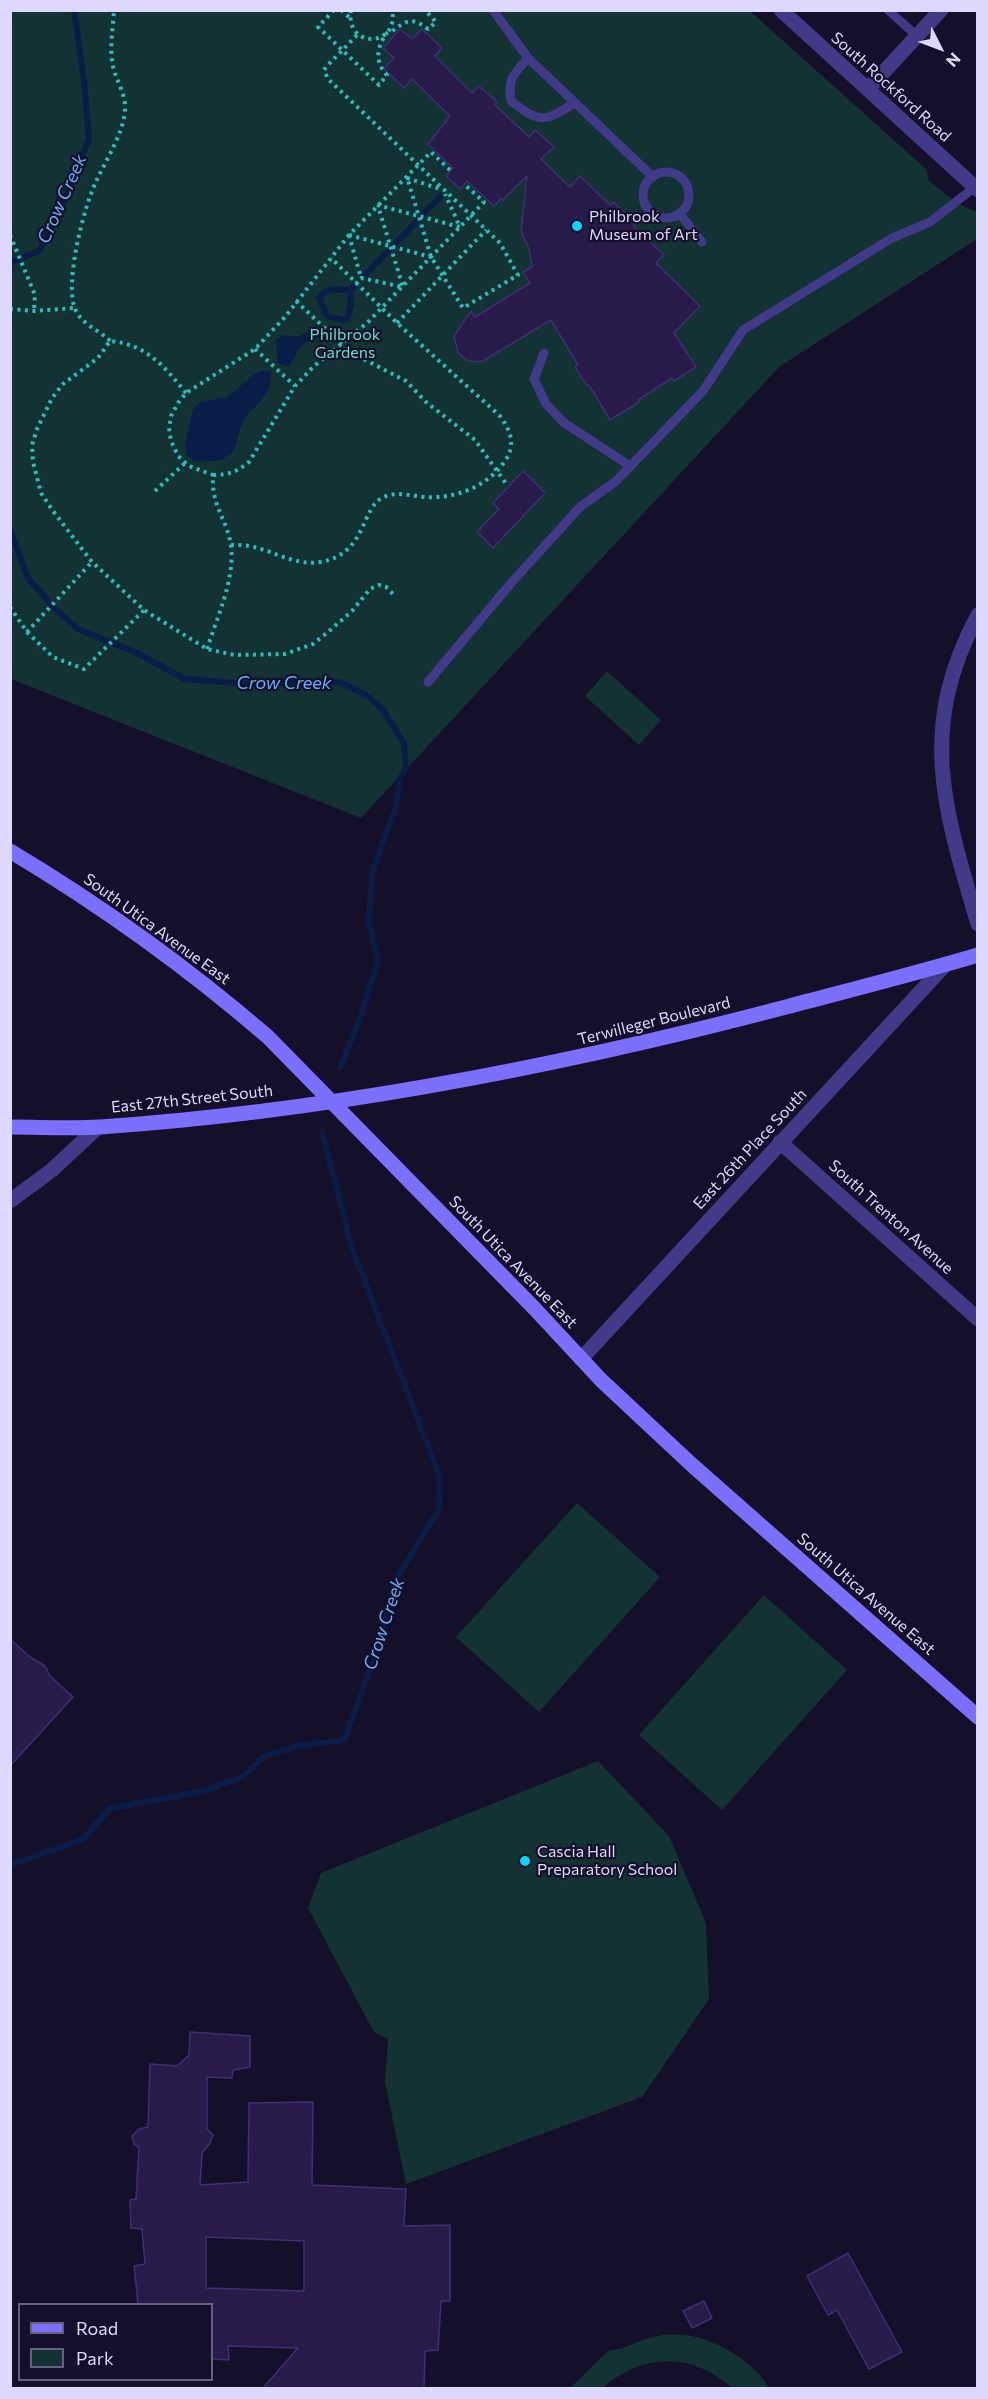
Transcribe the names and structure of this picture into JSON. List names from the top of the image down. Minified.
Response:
{"streets":{"street":["South Rockford Road","South Utica Avenue East","Terwilleger Boulevard","East 27th Street South","East 26th Place South","South Trenton Avenue"]},"crossings":[["South Utica Avenue East","Terwilleger Boulevard"],["South Utica Avenue East","East 27th Street South"],["South Utica Avenue East","East 26th Place South"],["Terwilleger Boulevard","East 27th Street South"],["Terwilleger Boulevard","East 26th Place South"],["East 26th Place South","South Trenton Avenue"]],"water":["Crow Creek"],"parks":["Philbrook Gardens"],"places":["Philbrook Museum of Art","Cascia Hall Preparatory School"],"legend":["Road","Park"],"north":"bottom right"}
